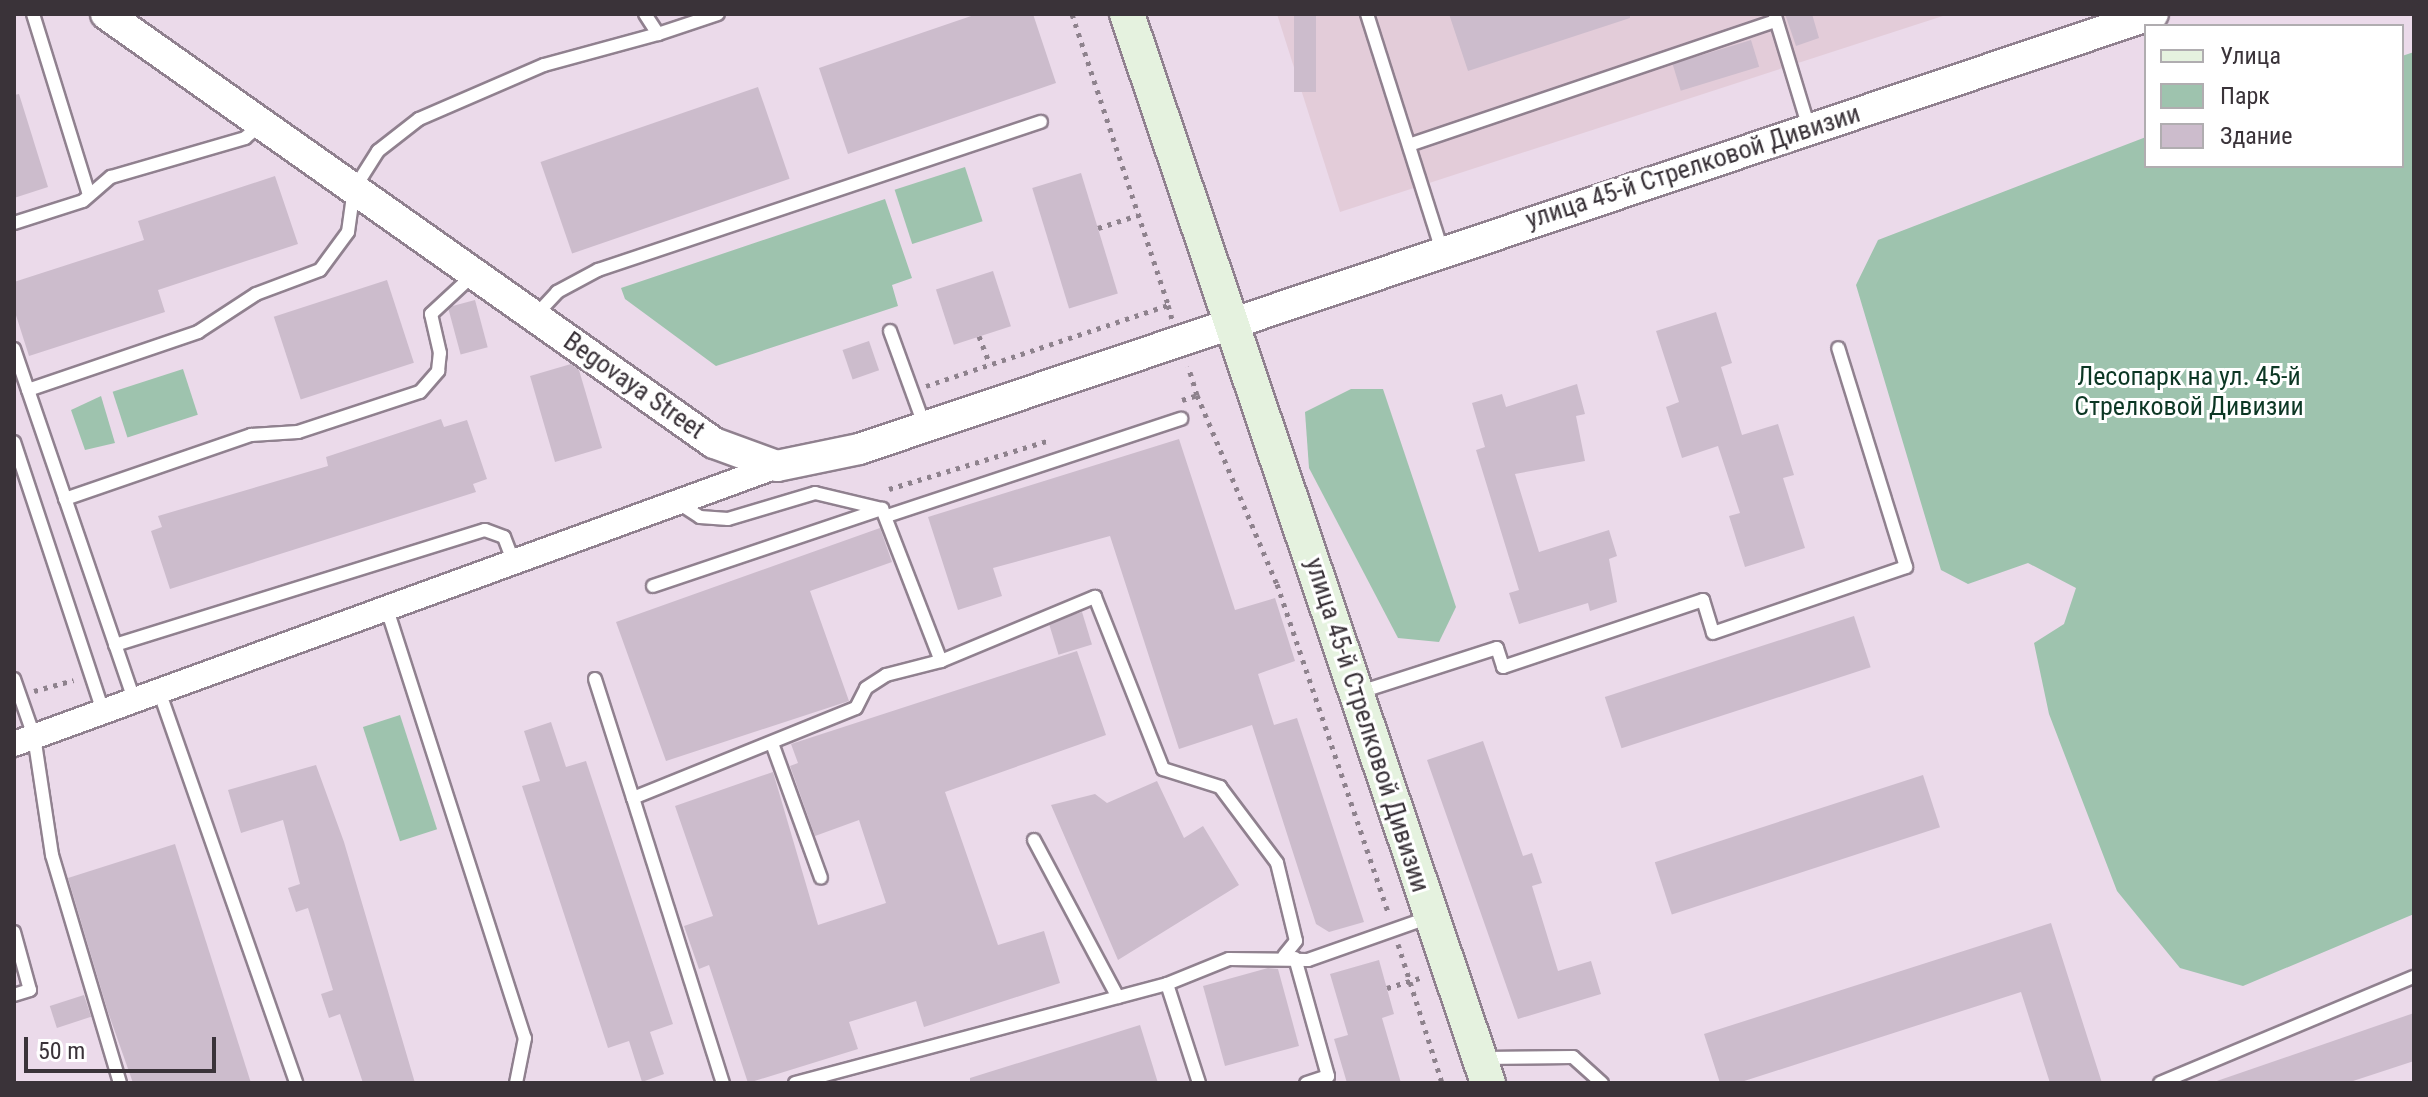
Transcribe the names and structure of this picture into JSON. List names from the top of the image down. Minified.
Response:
{"streets":{"main road":["улица 45-й Стрелковой Дивизии"],"street":["Begovaya Street"]},"parks":["Лесопарк на ул. 45-й Стрелковой Дивизии"],"legend":["Улица","Парк","Здание"],"scale_bar":"50 m"}
